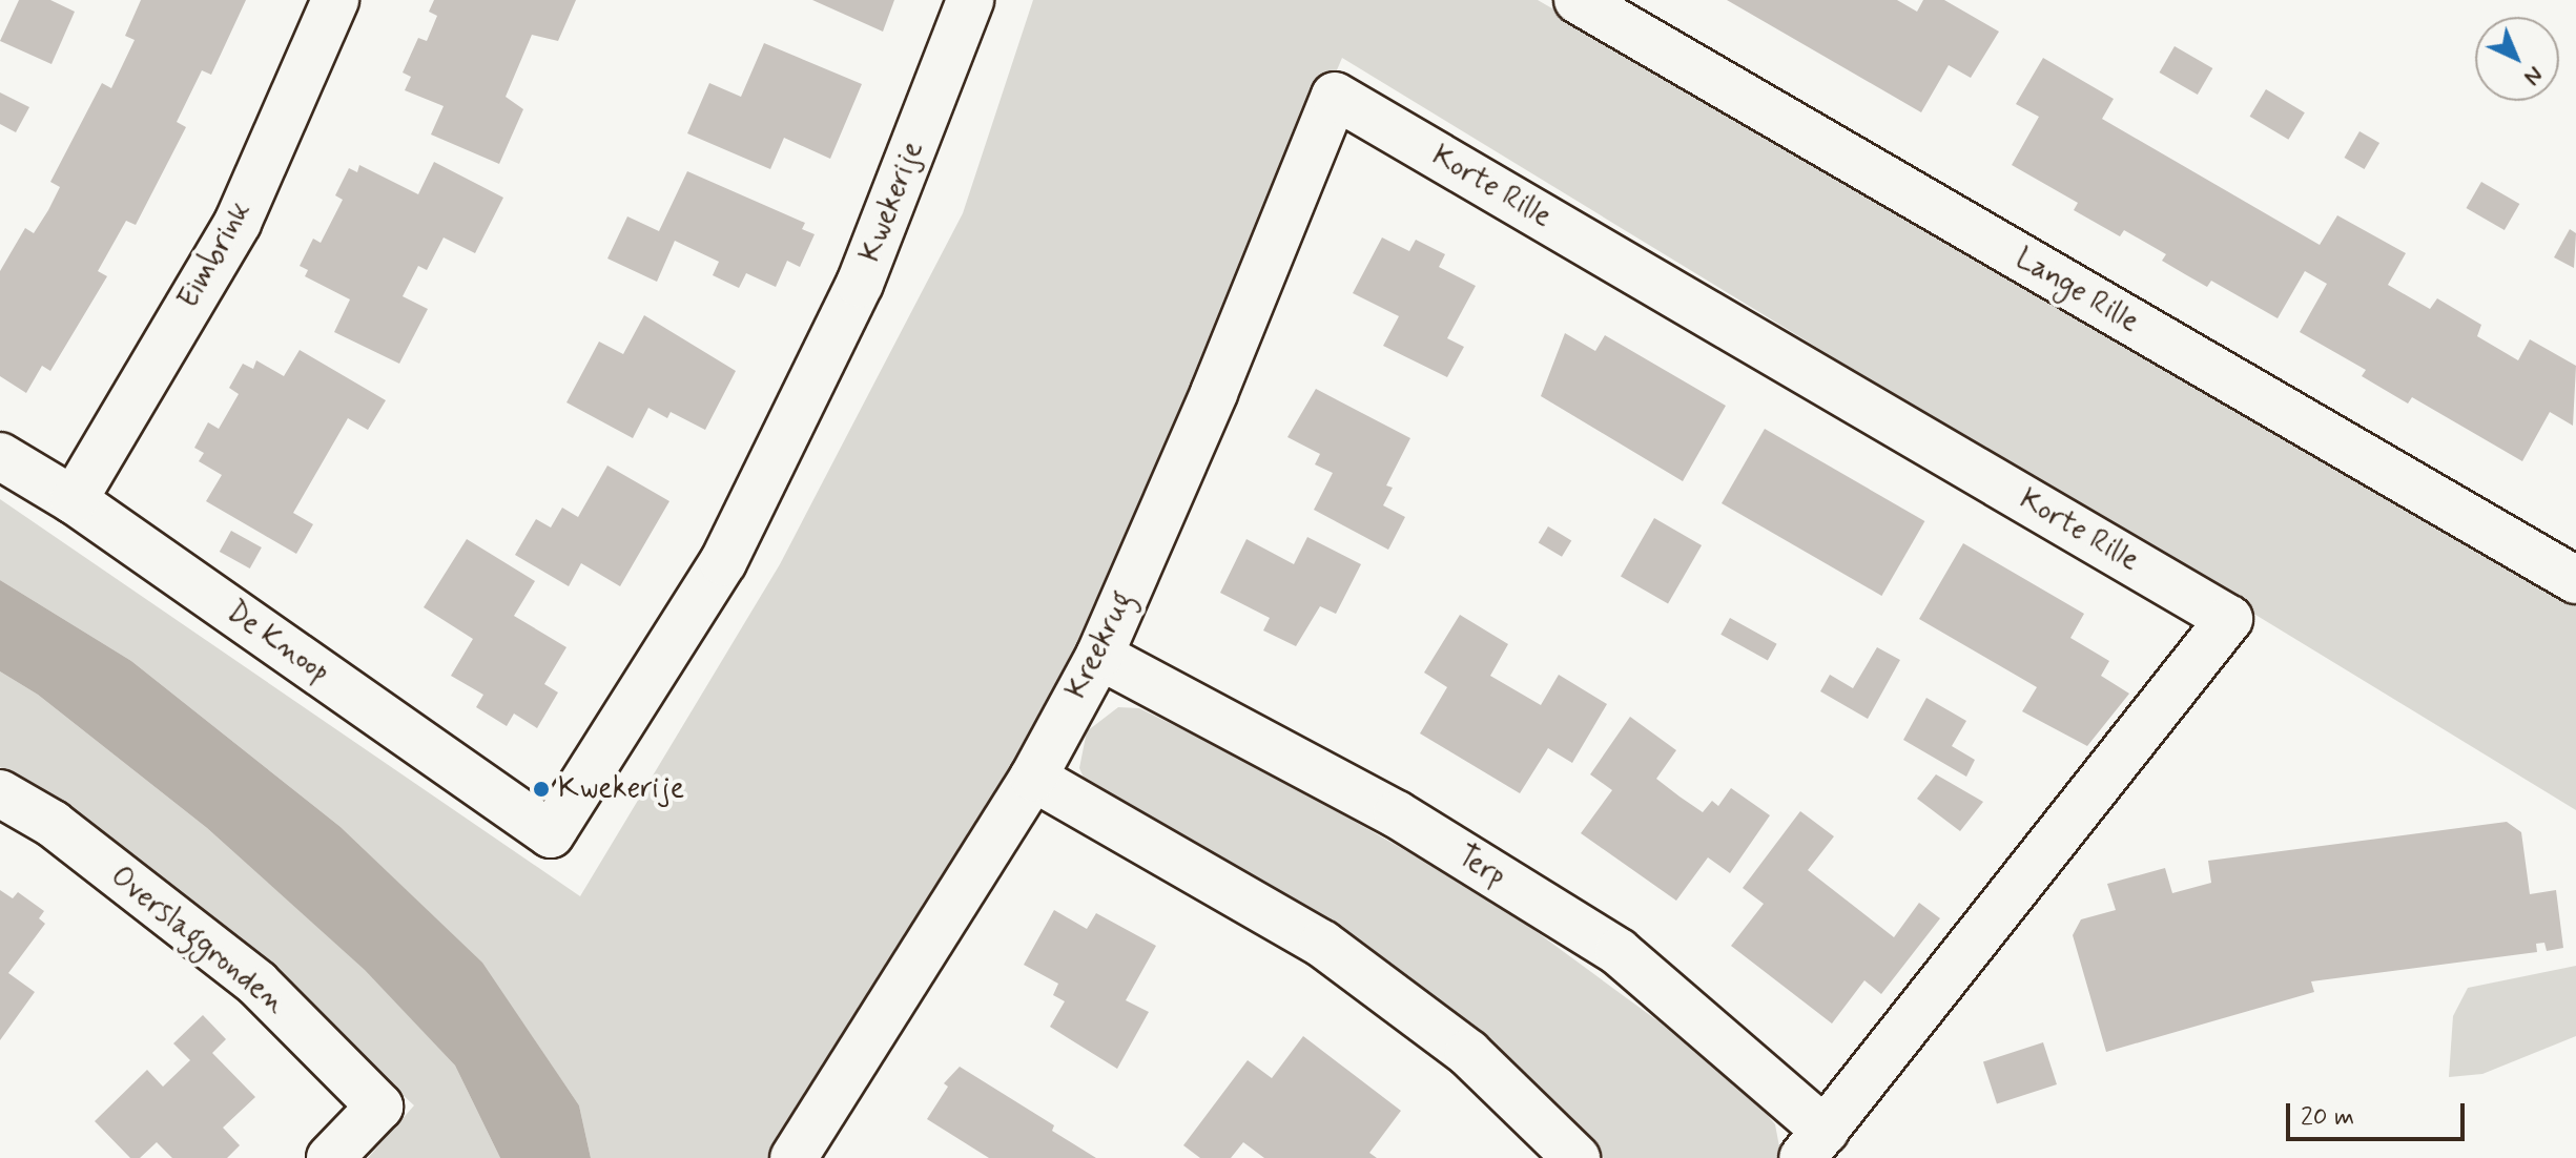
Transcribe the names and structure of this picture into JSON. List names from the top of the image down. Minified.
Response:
{"streets":{"street":["Korte Rille","Kwekerije","Eimbrink","Lange Rille","De Knoop","Kreekrug","Terp","Overslaggronden"]},"crossings":[["Korte Rille","Kreekrug"],["Korte Rille","Terp"],["Kwekerije","De Knoop"],["Eimbrink","De Knoop"],["Kreekrug","Terp"]],"places":["Kwekerije"],"scale_bar":"20 m","north":"bottom right"}
